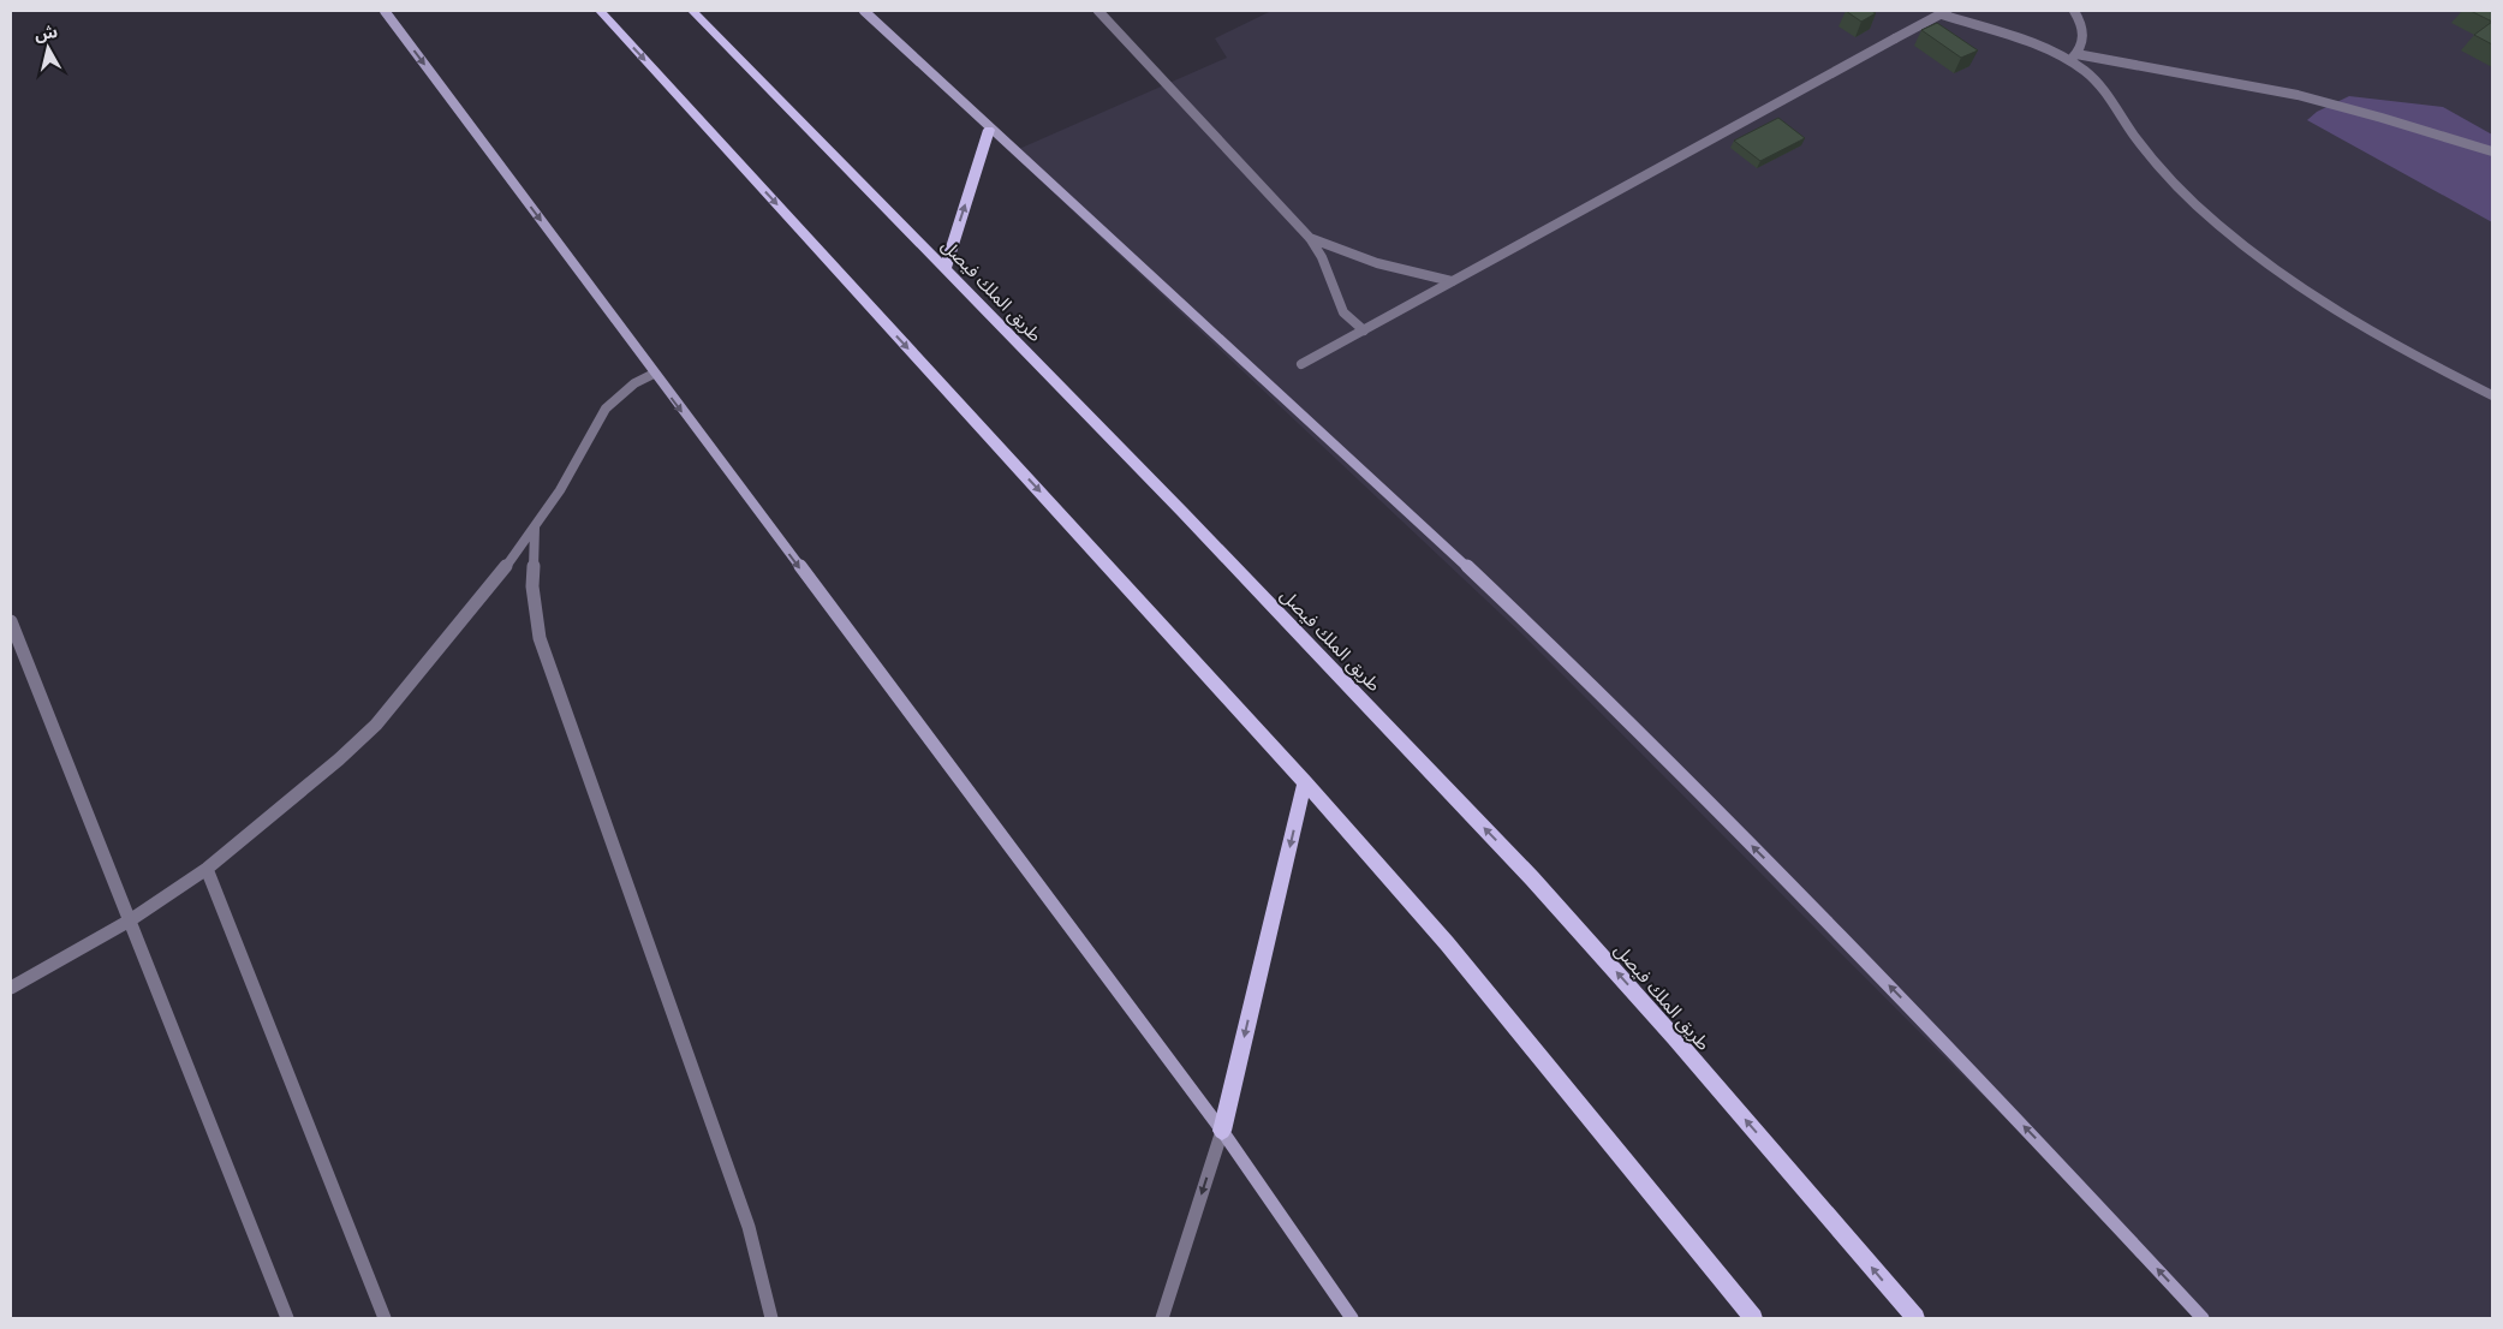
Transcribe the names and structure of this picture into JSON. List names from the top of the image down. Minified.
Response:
{"streets":{"main road":["طريق الملك فيصل"]},"north":"top"}
